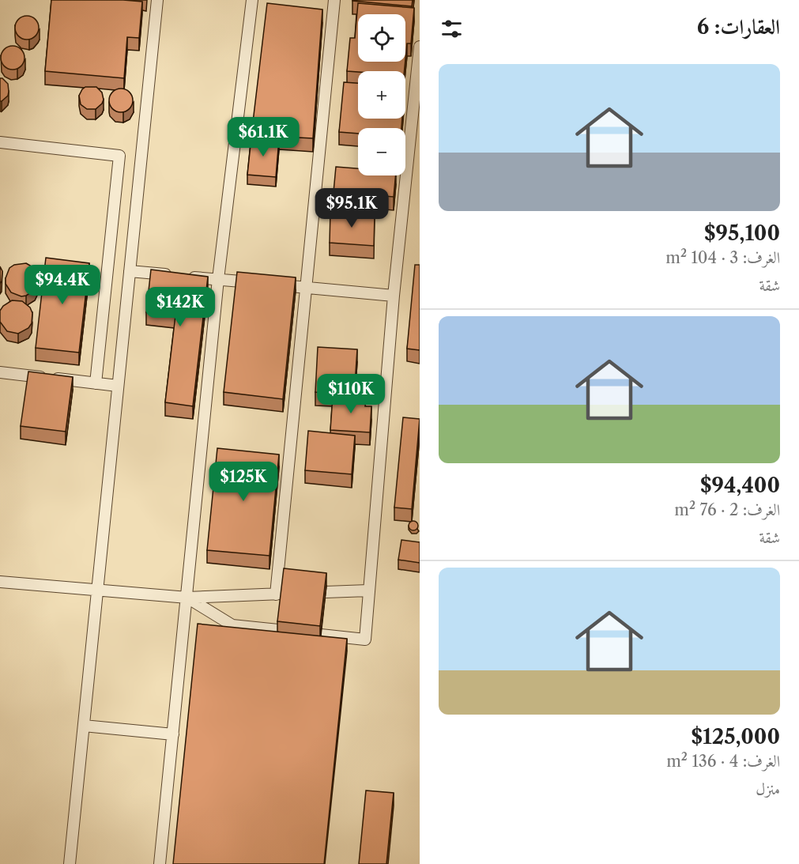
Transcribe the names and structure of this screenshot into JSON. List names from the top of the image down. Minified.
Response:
{"page":{"heading":"العقارات: 6","map_buttons":["+","−"],"list":[{"name":"$95,100","note":"الغرف: 3 · 104 m² · شقة"},{"name":"$94,400","note":"الغرف: 2 · 76 m² · شقة"},{"name":"$125,000","note":"الغرف: 4 · 136 m² · منزل"}],"price":["$61.1K","$95.1K","$94.4K","$142K","$110K","$125K"]}}
